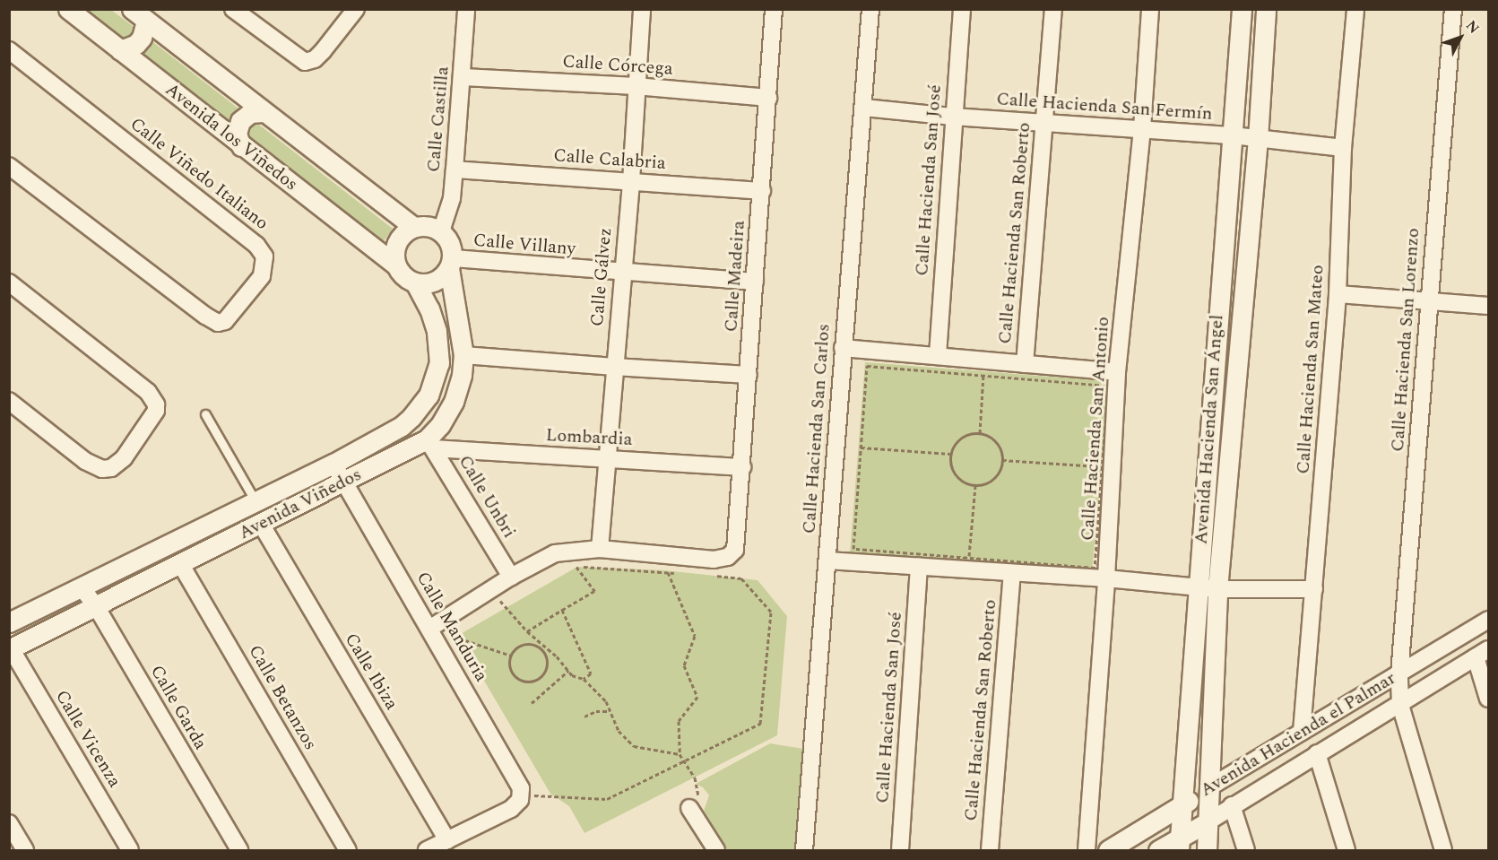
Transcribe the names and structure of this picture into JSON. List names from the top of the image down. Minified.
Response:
{"streets":{"street":["Calle Córcega","Calle Hacienda San Fermín","Calle Castilla","Avenida los Viñedos","Calle Calabria","Calle Viñedo Italiano","Calle Hacienda San José","Calle Hacienda San Roberto","Calle Villany","Calle Madeira","Calle Gálvez","Calle Hacienda San Lorenzo","Calle Hacienda San Mateo","Calle Hacienda San Carlos","Calle Hacienda San Antonio","Avenida Hacienda San Ángel","Lombardia","Calle Unbri","Avenida Viñedos","Calle Manduria","Calle Ibiza","Calle Betanzos","Calle Garda","Avenida Hacienda el Palmar","Calle Vicenza"]},"crossings":[["Calle Córcega","Calle Castilla"],["Calle Córcega","Calle Madeira"],["Calle Córcega","Calle Gálvez"],["Calle Hacienda San Fermín","Calle Hacienda San José"],["Calle Hacienda San Fermín","Calle Hacienda San Roberto"],["Calle Hacienda San Fermín","Calle Hacienda San Mateo"],["Calle Hacienda San Fermín","Calle Hacienda San Carlos"],["Calle Hacienda San Fermín","Calle Hacienda San Antonio"],["Calle Hacienda San Fermín","Avenida Hacienda San Ángel"],["Calle Castilla","Avenida los Viñedos"],["Calle Castilla","Calle Calabria"],["Calle Castilla","Calle Villany"],["Calle Castilla","Avenida Viñedos"],["Avenida los Viñedos","Calle Villany"],["Avenida los Viñedos","Avenida Viñedos"],["Calle Calabria","Calle Madeira"],["Calle Calabria","Calle Gálvez"],["Calle Villany","Calle Madeira"],["Calle Villany","Calle Gálvez"],["Calle Villany","Avenida Viñedos"],["Calle Madeira","Calle Gálvez"],["Calle Madeira","Lombardia"],["Calle Gálvez","Lombardia"],["Calle Hacienda San Lorenzo","Avenida Hacienda el Palmar"],["Calle Hacienda San Mateo","Avenida Hacienda el Palmar"],["Avenida Hacienda San Ángel","Avenida Hacienda el Palmar"],["Lombardia","Calle Unbri"],["Lombardia","Avenida Viñedos"],["Calle Unbri","Avenida Viñedos"],["Avenida Viñedos","Calle Manduria"],["Avenida Viñedos","Calle Ibiza"],["Avenida Viñedos","Calle Betanzos"],["Avenida Viñedos","Calle Garda"],["Avenida Viñedos","Calle Vicenza"]],"north":"top right"}
